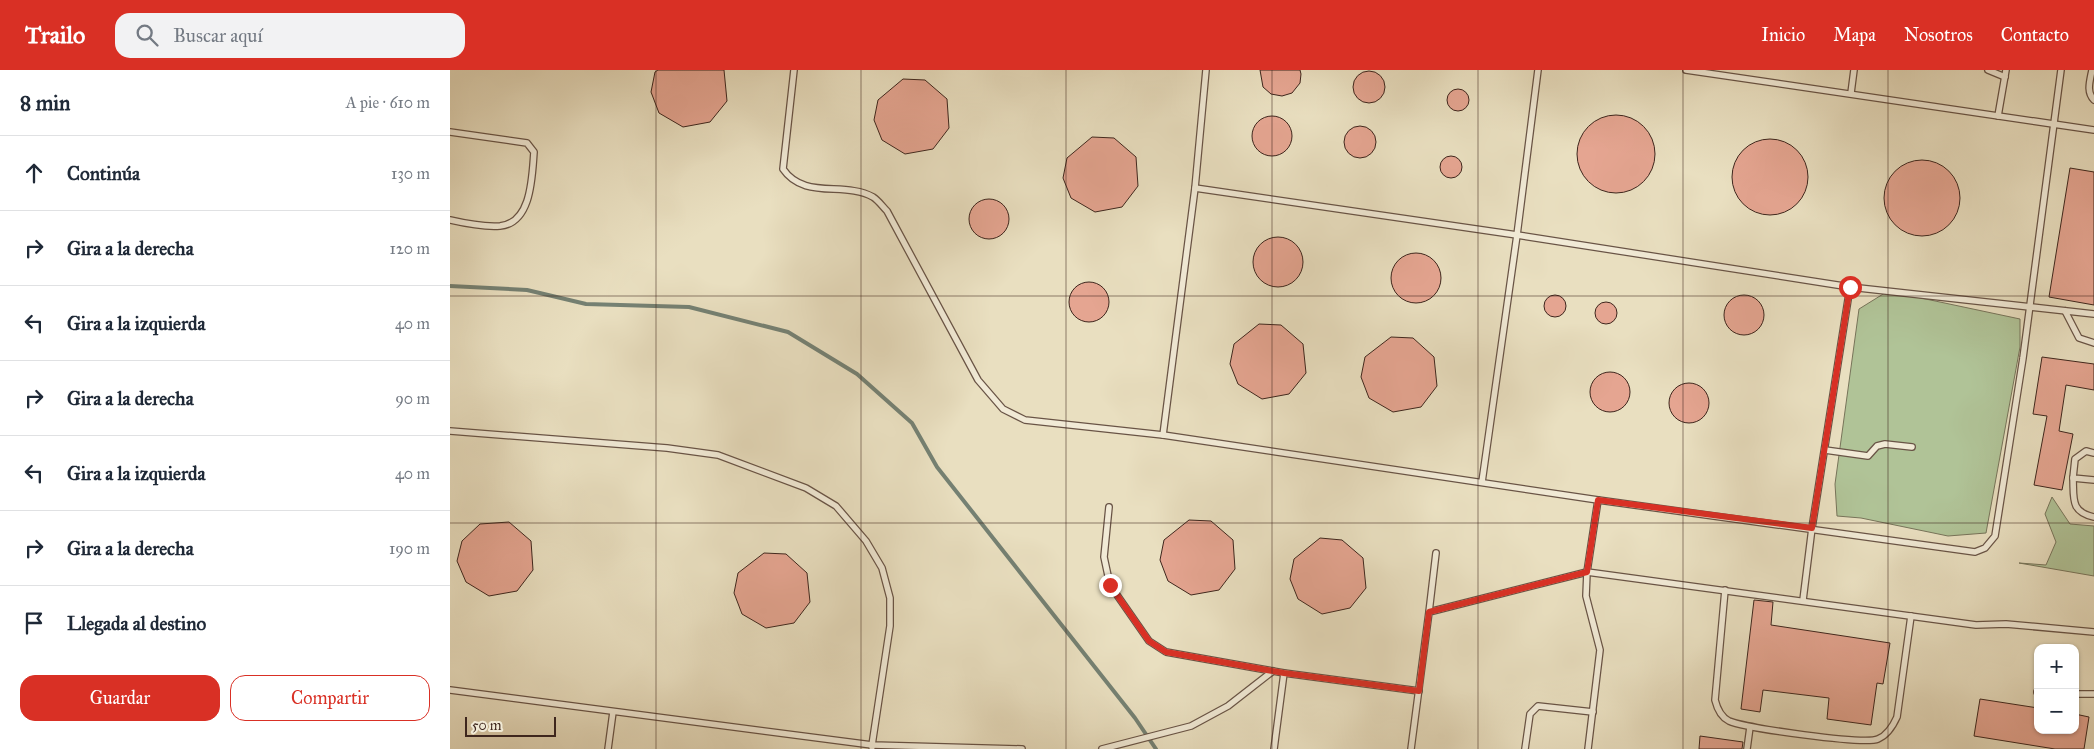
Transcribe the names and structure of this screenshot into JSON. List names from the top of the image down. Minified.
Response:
{"scale_bar":"50 m","page":{"header":"Trailo","search":"Buscar aquí","nav":["Inicio","Mapa","Nosotros","Contacto"],"heading":["8 min","A pie · 610 m"],"list":[["Continúa","130 m"],["Gira a la derecha","120 m"],["Gira a la izquierda","40 m"],["Gira a la derecha","90 m"],["Gira a la izquierda","40 m"],["Gira a la derecha","190 m"],"Llegada al destino"],"map_buttons":["+","−"],"buttons":["Guardar","Compartir"],"scale":"50 m"}}
